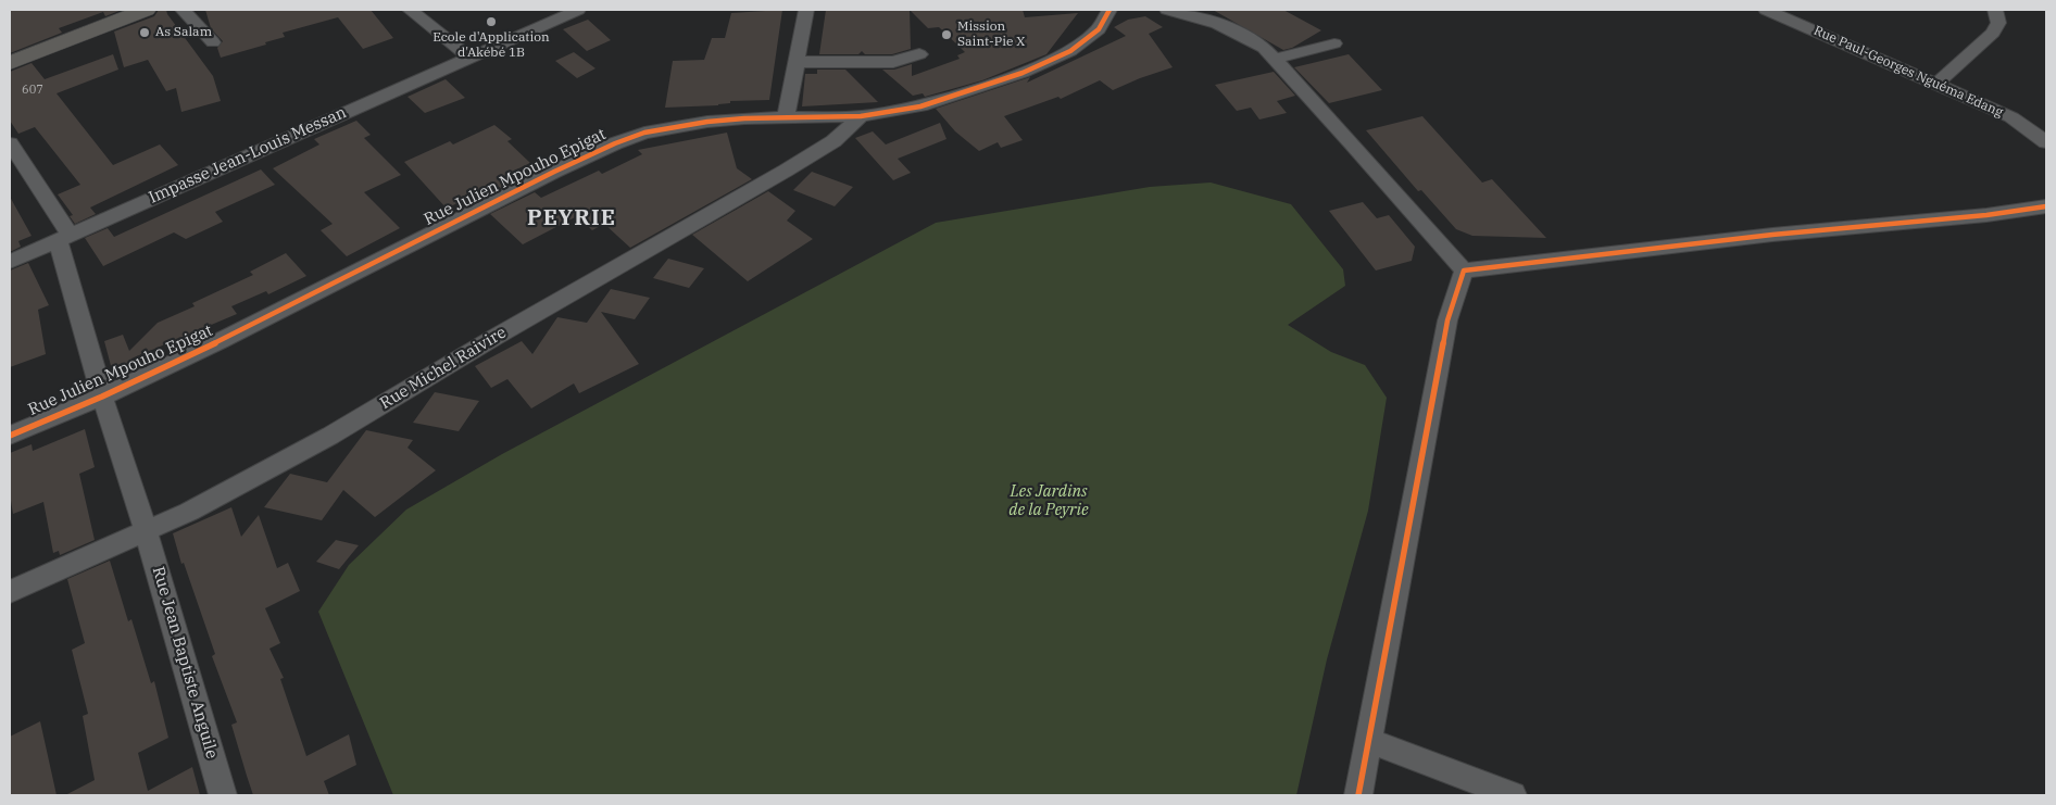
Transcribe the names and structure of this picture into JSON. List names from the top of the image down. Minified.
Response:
{"streets":{"street":["Rue Paul-Georges Nguéma Edang","Impasse Jean-Louis Messan","Rue Julien Mpouho Epigat","Rue Michel Raivire","Rue Jean Baptiste Anguile"]},"crossings":[["Impasse Jean-Louis Messan","Rue Jean Baptiste Anguile"],["Rue Julien Mpouho Epigat","Rue Michel Raivire"],["Rue Julien Mpouho Epigat","Rue Jean Baptiste Anguile"],["Rue Michel Raivire","Rue Jean Baptiste Anguile"]],"districts":["PEYRIE"],"parks":["Les Jardins de la Peyrie"],"places":["Ecole d'Application d'Akébé 1B","As Salam","Mission Saint-Pie X"],"house_numbers":["607"]}
